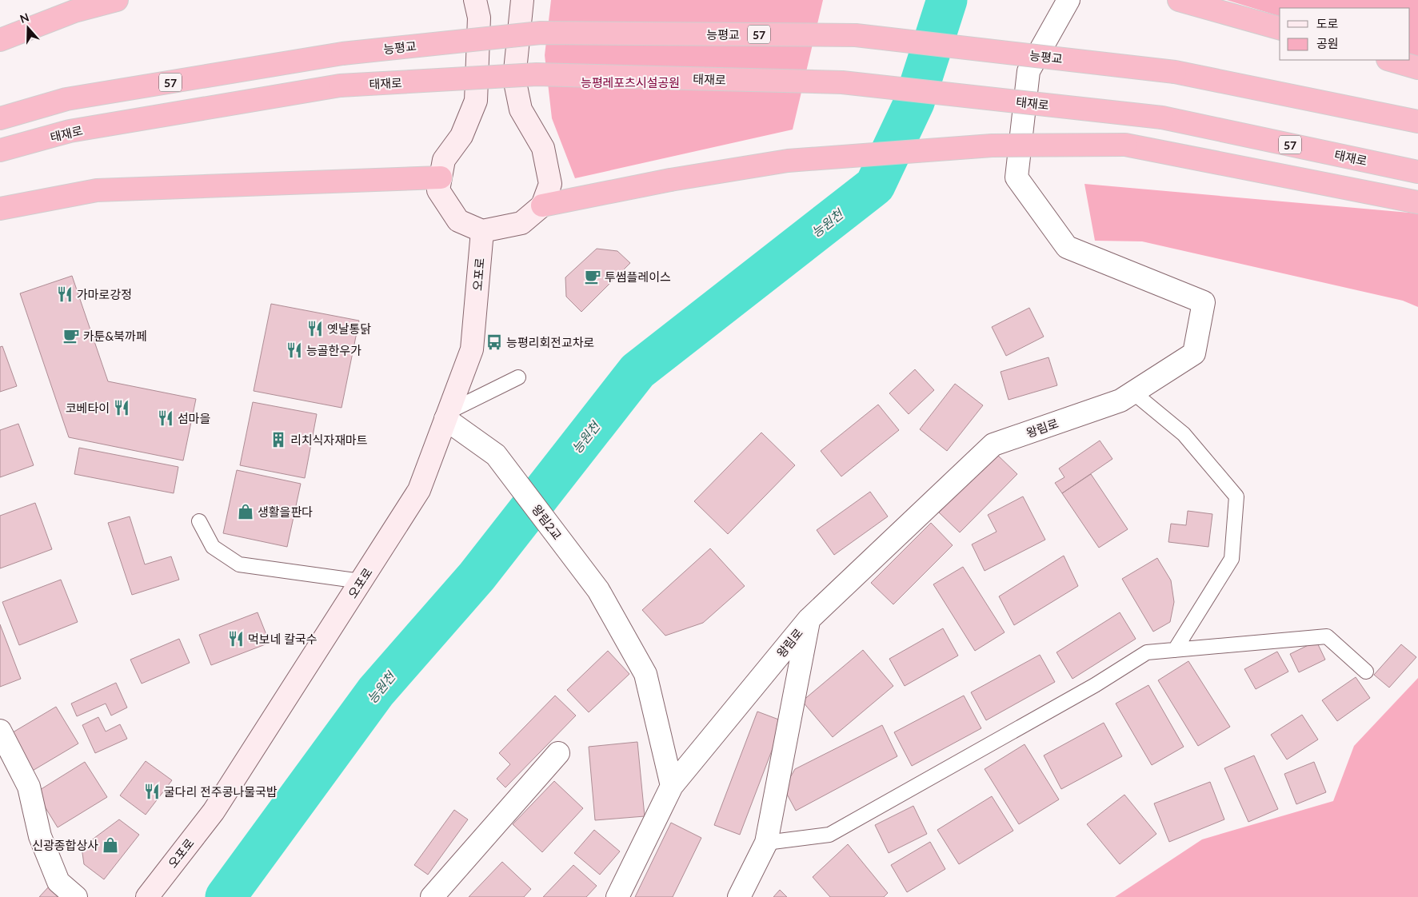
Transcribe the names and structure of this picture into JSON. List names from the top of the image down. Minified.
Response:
{"streets":{"highway":["능평교","57","태재로"],"main road":["오포로"],"street":["왕림로","왕림2교"]},"crossings":[["오포로","왕림2교"],["왕림로","왕림2교"]],"water":["능원천"],"parks":["능평레포츠시설공원"],"places":{"cafe":["투썸플레이스","카툰&북까페"],"restaurant":["가마로강정","옛날통닭","능골한우가","코베타이","섬마을","먹보네 칼국수","굴다리 전주콩나물국밥"],"bus stop":["능평리회전교차로"],"building":["리치식자재마트"],"shop":["생활을판다","신광종합상사"]},"legend":["도로","공원"],"north":"top"}
